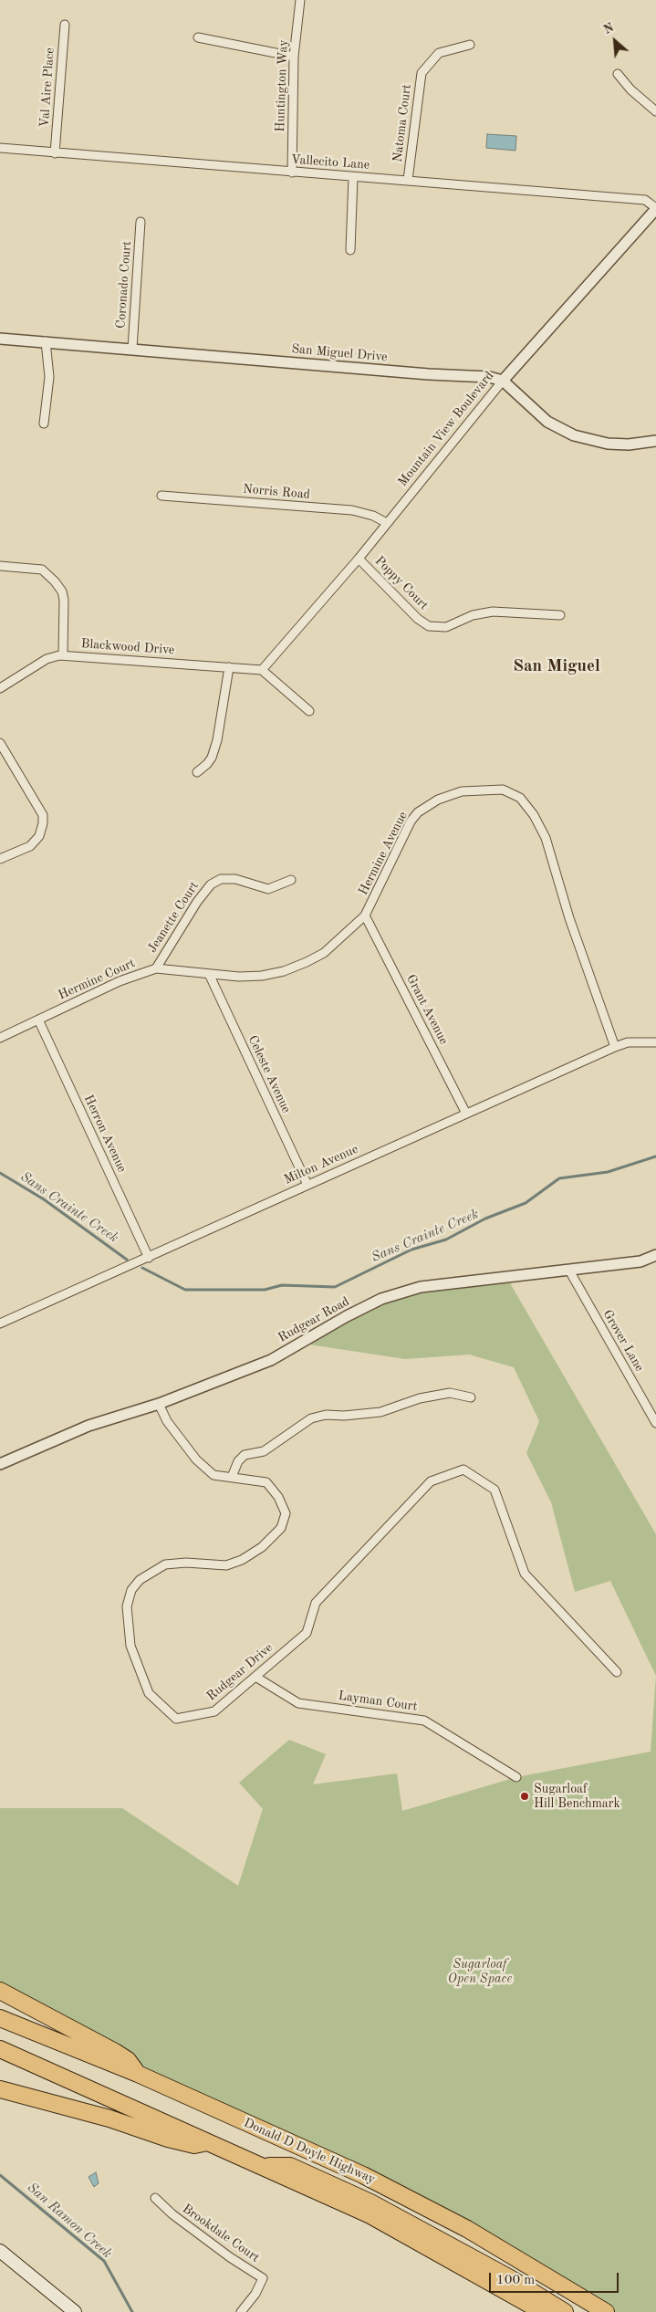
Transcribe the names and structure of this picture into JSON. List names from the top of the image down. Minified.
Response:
{"streets":{"highway":["Donald D Doyle Highway"],"street":["Huntington Way","Val Aire Place","Natoma Court","Vallecito Lane","Coronado Court","San Miguel Drive","Mountain View Boulevard","Norris Road","Poppy Court","Blackwood Drive","Hermine Avenue","Jeanette Court","Hermine Court","Grant Avenue","Celeste Avenue","Herron Avenue","Milton Avenue","Rudgear Road","Grover Lane","Rudgear Drive","Layman Court","Brookdale Court"]},"crossings":[["Huntington Way","Vallecito Lane"],["Val Aire Place","Vallecito Lane"],["Natoma Court","Vallecito Lane"],["Vallecito Lane","Mountain View Boulevard"],["Coronado Court","San Miguel Drive"],["San Miguel Drive","Mountain View Boulevard"],["Mountain View Boulevard","Norris Road"],["Mountain View Boulevard","Poppy Court"],["Mountain View Boulevard","Blackwood Drive"],["Hermine Avenue","Hermine Court"],["Hermine Avenue","Grant Avenue"],["Hermine Avenue","Celeste Avenue"],["Hermine Avenue","Milton Avenue"],["Jeanette Court","Hermine Court"],["Hermine Court","Celeste Avenue"],["Hermine Court","Herron Avenue"],["Grant Avenue","Milton Avenue"],["Celeste Avenue","Milton Avenue"],["Herron Avenue","Milton Avenue"],["Rudgear Road","Grover Lane"],["Rudgear Road","Rudgear Drive"],["Rudgear Drive","Layman Court"]],"districts":["San Miguel"],"water":["Sans Crainte Creek","San Ramon Creek"],"parks":["Sugarloaf Open Space"],"places":["Sugarloaf Hill Benchmark"],"scale_bar":"100 m","north":"top left"}
